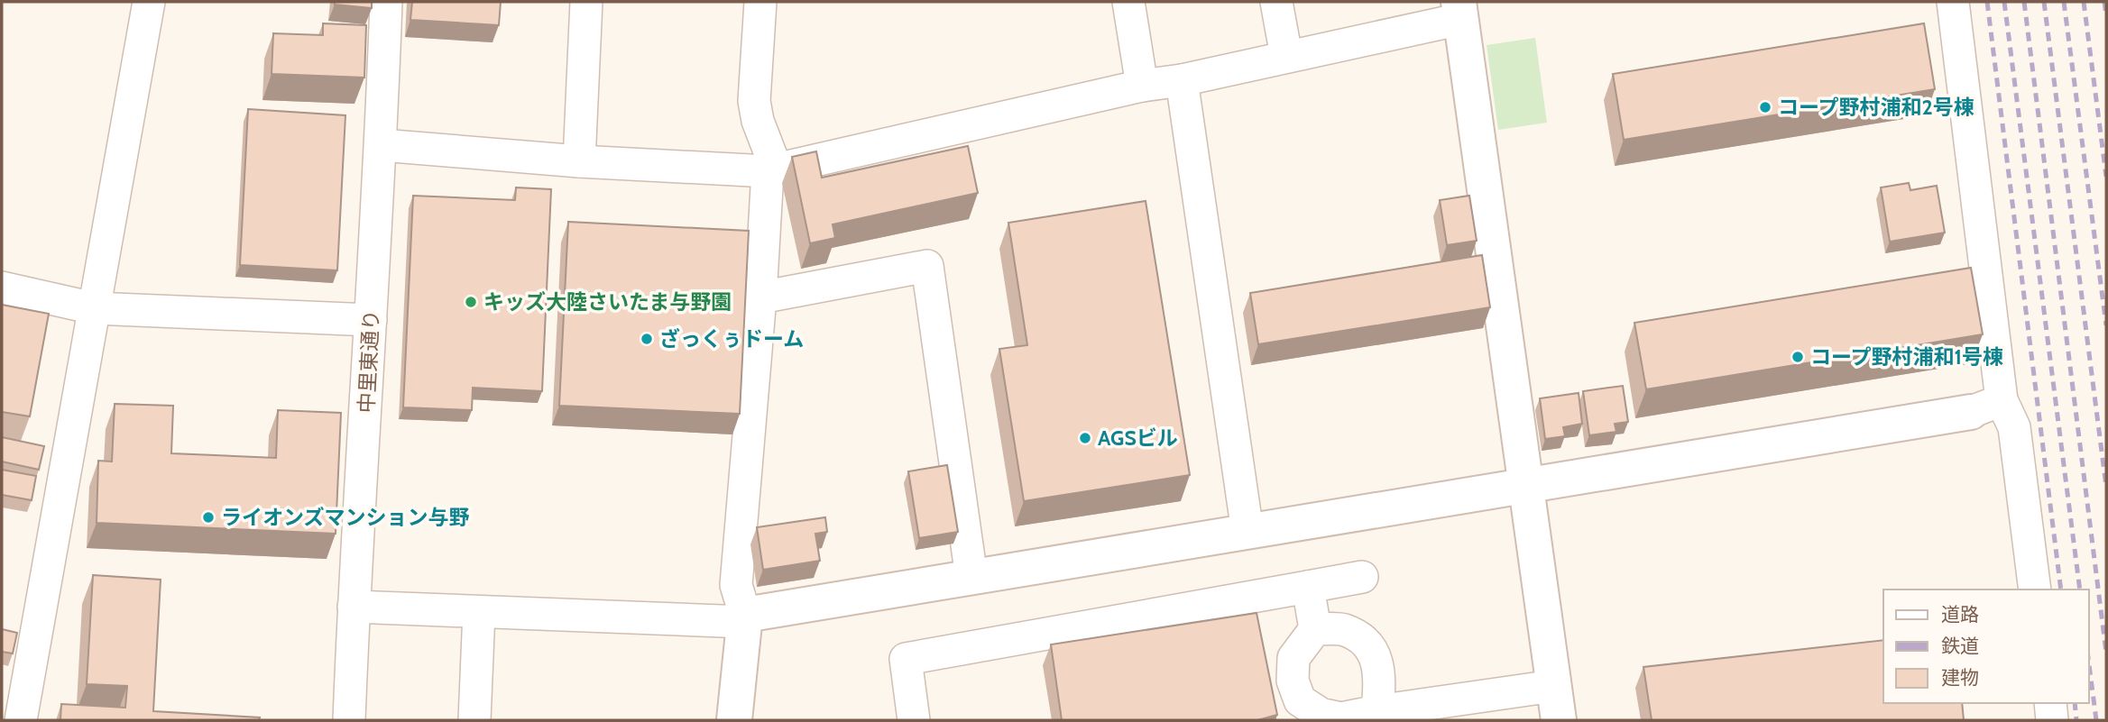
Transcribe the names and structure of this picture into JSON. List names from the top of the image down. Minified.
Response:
{"streets":{"street":["中里東通り"]},"places":["コープ野村浦和2号棟","キッズ大陸さいたま与野園","ざっくぅドーム","コープ野村浦和1号棟","AGSビル","ライオンズマンション与野"],"legend":["道路","鉄道","建物"]}
